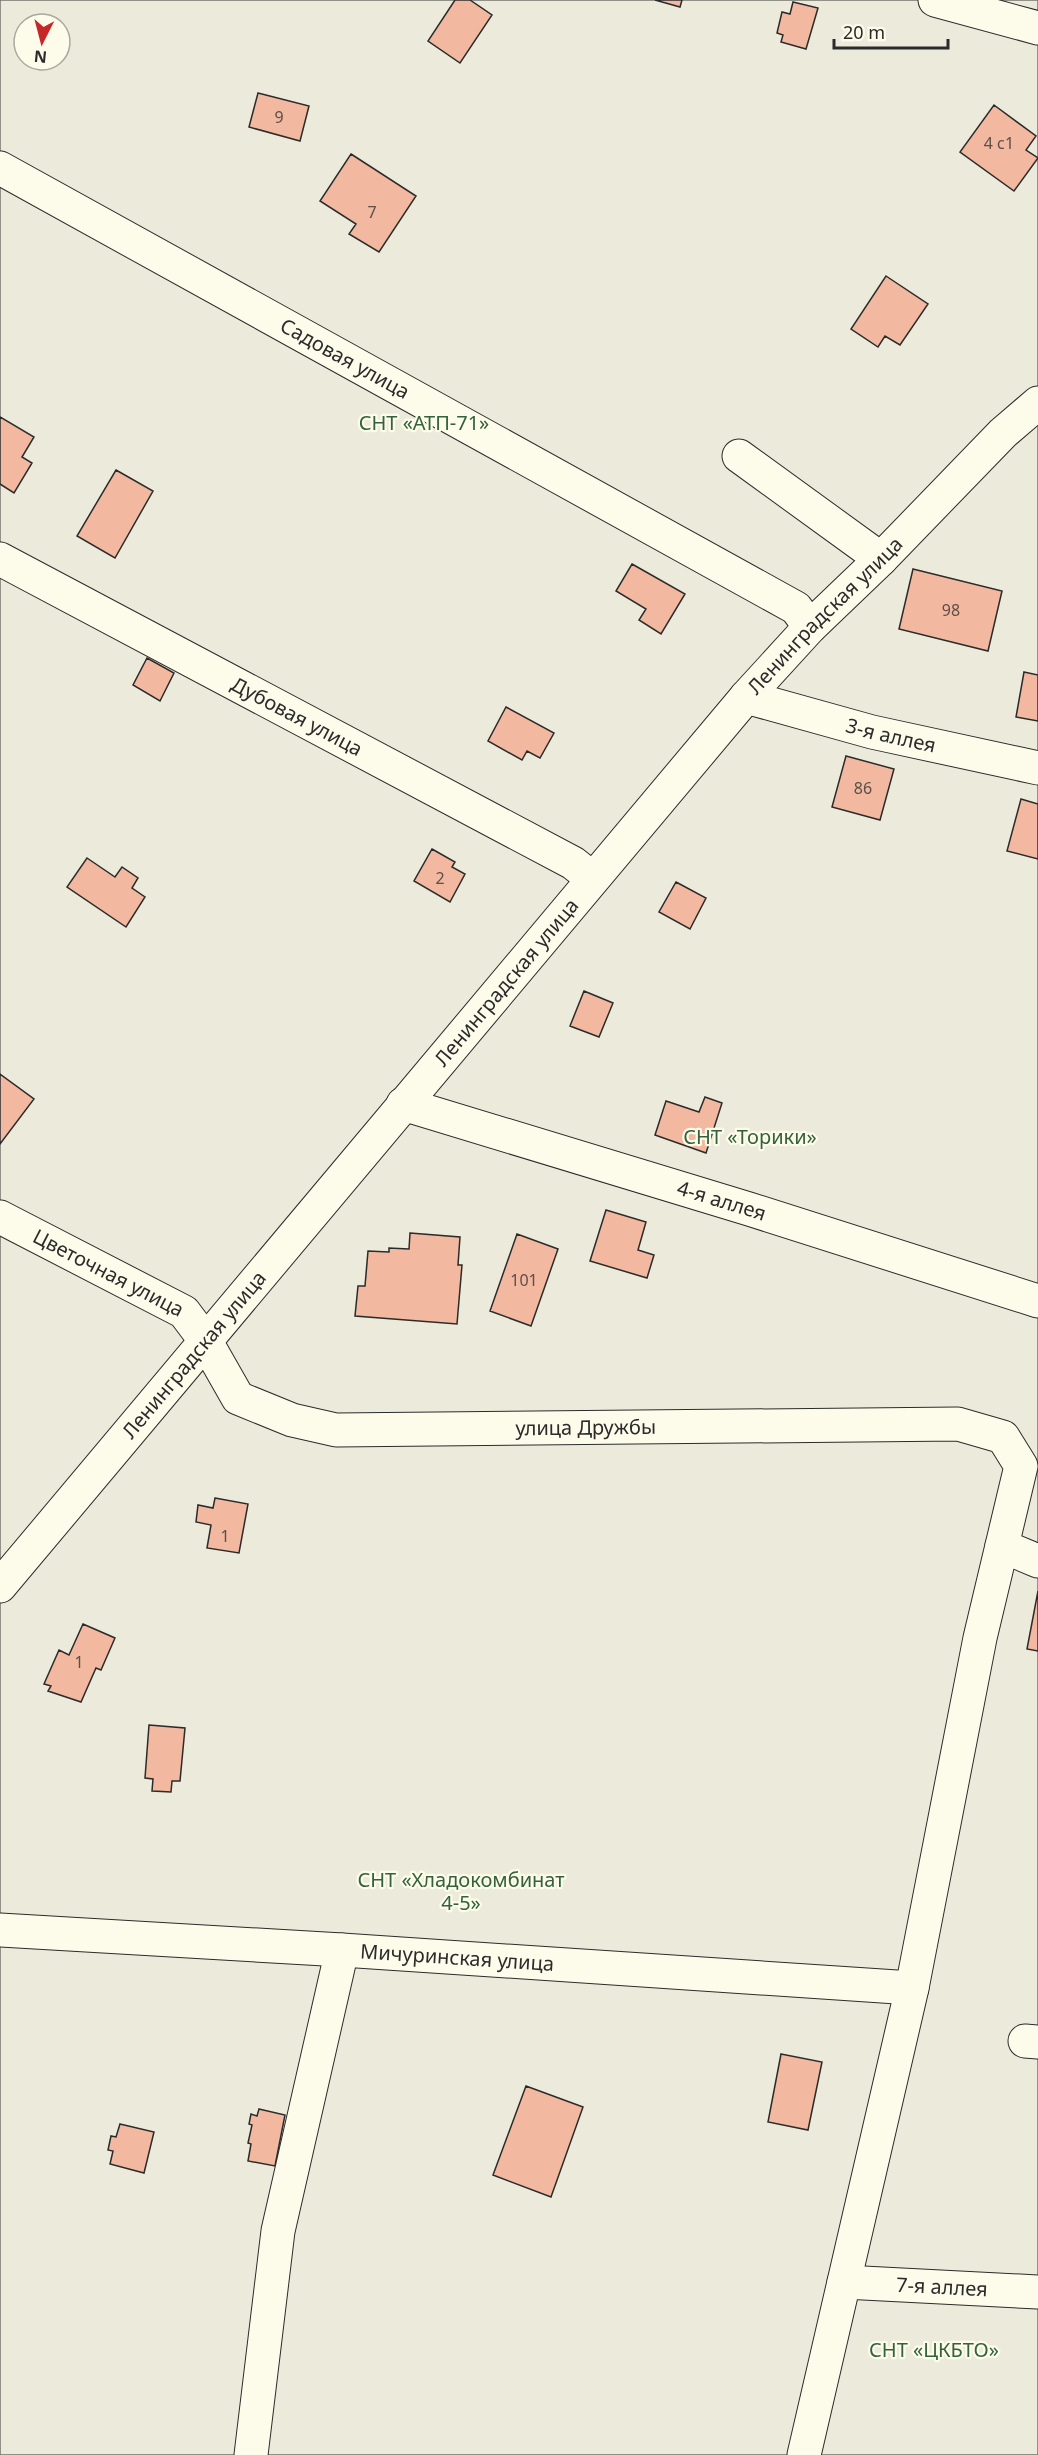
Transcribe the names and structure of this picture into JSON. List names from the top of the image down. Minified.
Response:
{"streets":{"street":["Садовая улица","Ленинградская улица","Дубовая улица","3-я аллея","4-я аллея","Цветочная улица","улица Дружбы","Мичуринская улица","7-я аллея"]},"crossings":[["Садовая улица","Ленинградская улица"],["Ленинградская улица","Дубовая улица"],["Ленинградская улица","3-я аллея"],["Ленинградская улица","4-я аллея"],["Ленинградская улица","Цветочная улица"],["Ленинградская улица","улица Дружбы"],["Цветочная улица","улица Дружбы"]],"parks":["СНТ «АТП-71»","СНТ «Торики»","СНТ «Хладокомбинат 4-5»","СНТ «ЦКБТО»"],"house_numbers":["9","4 с1","7","98","86","2","101","1","1"],"scale_bar":"20 m","north":"bottom"}
